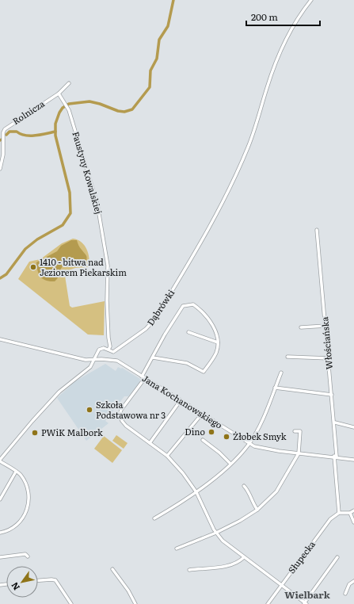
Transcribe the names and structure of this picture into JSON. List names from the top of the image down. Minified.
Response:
{"streets":{"street":["Rolnicza","Faustyny Kowalskiej","Dąbrówki","Włościańska","Jana Kochanowskiego","Słupecka"]},"crossings":[["Rolnicza","Faustyny Kowalskiej"],["Faustyny Kowalskiej","Dąbrówki"],["Włościańska","Jana Kochanowskiego"]],"districts":["Wielbark"],"places":["1410 - bitwa nad Jeziorem Piekarskim","Szkoła Podstawowa nr 3","Dino","PWiK Malbork","Żłobek Smyk"],"scale_bar":"200 m","north":"bottom left"}
